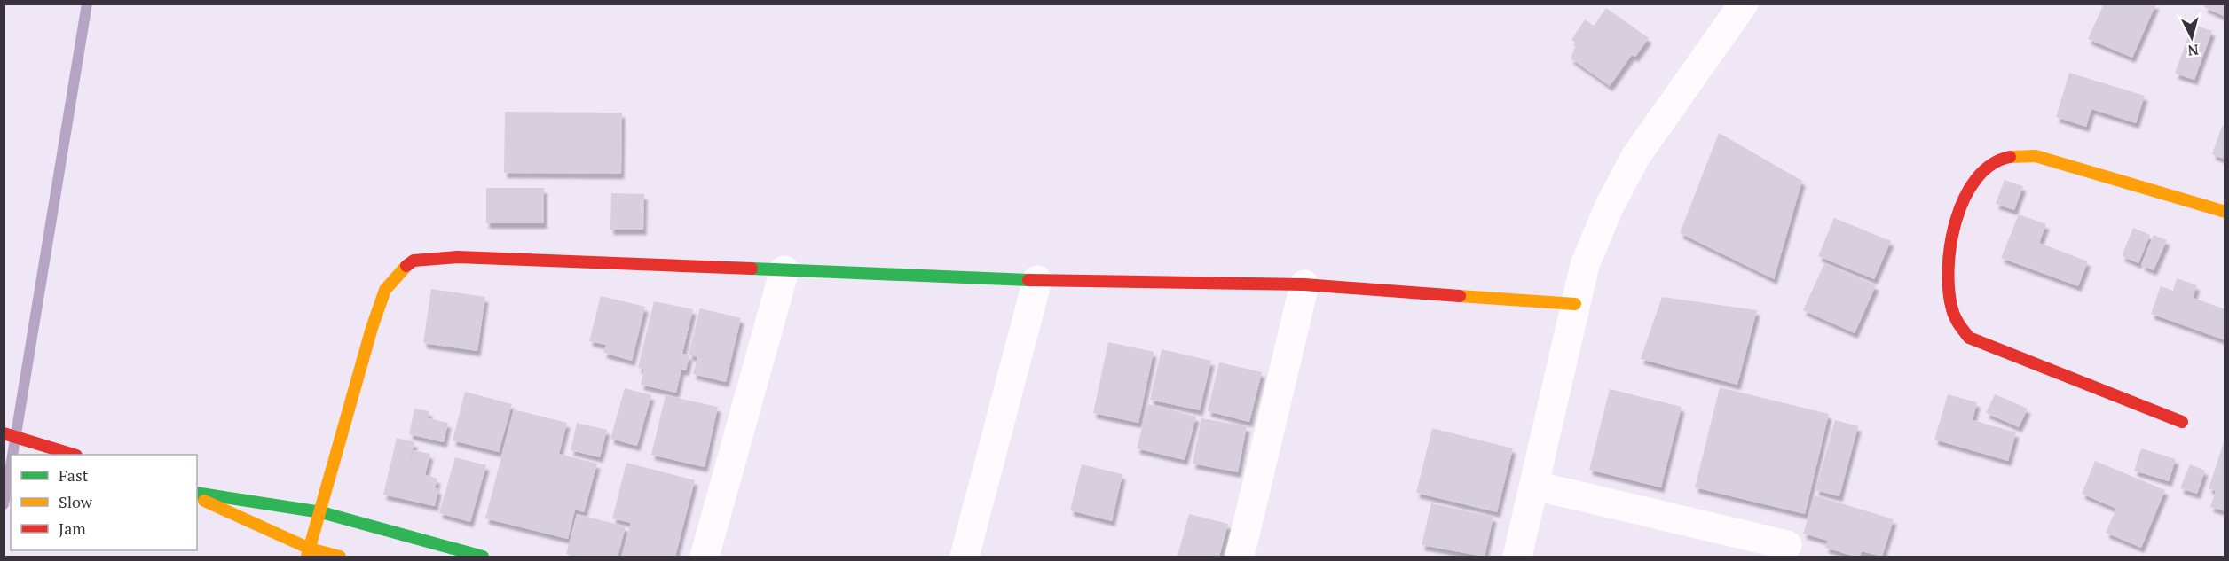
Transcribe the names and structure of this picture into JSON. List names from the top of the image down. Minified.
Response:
{"legend":["Fast","Slow","Jam"],"north":"bottom"}
